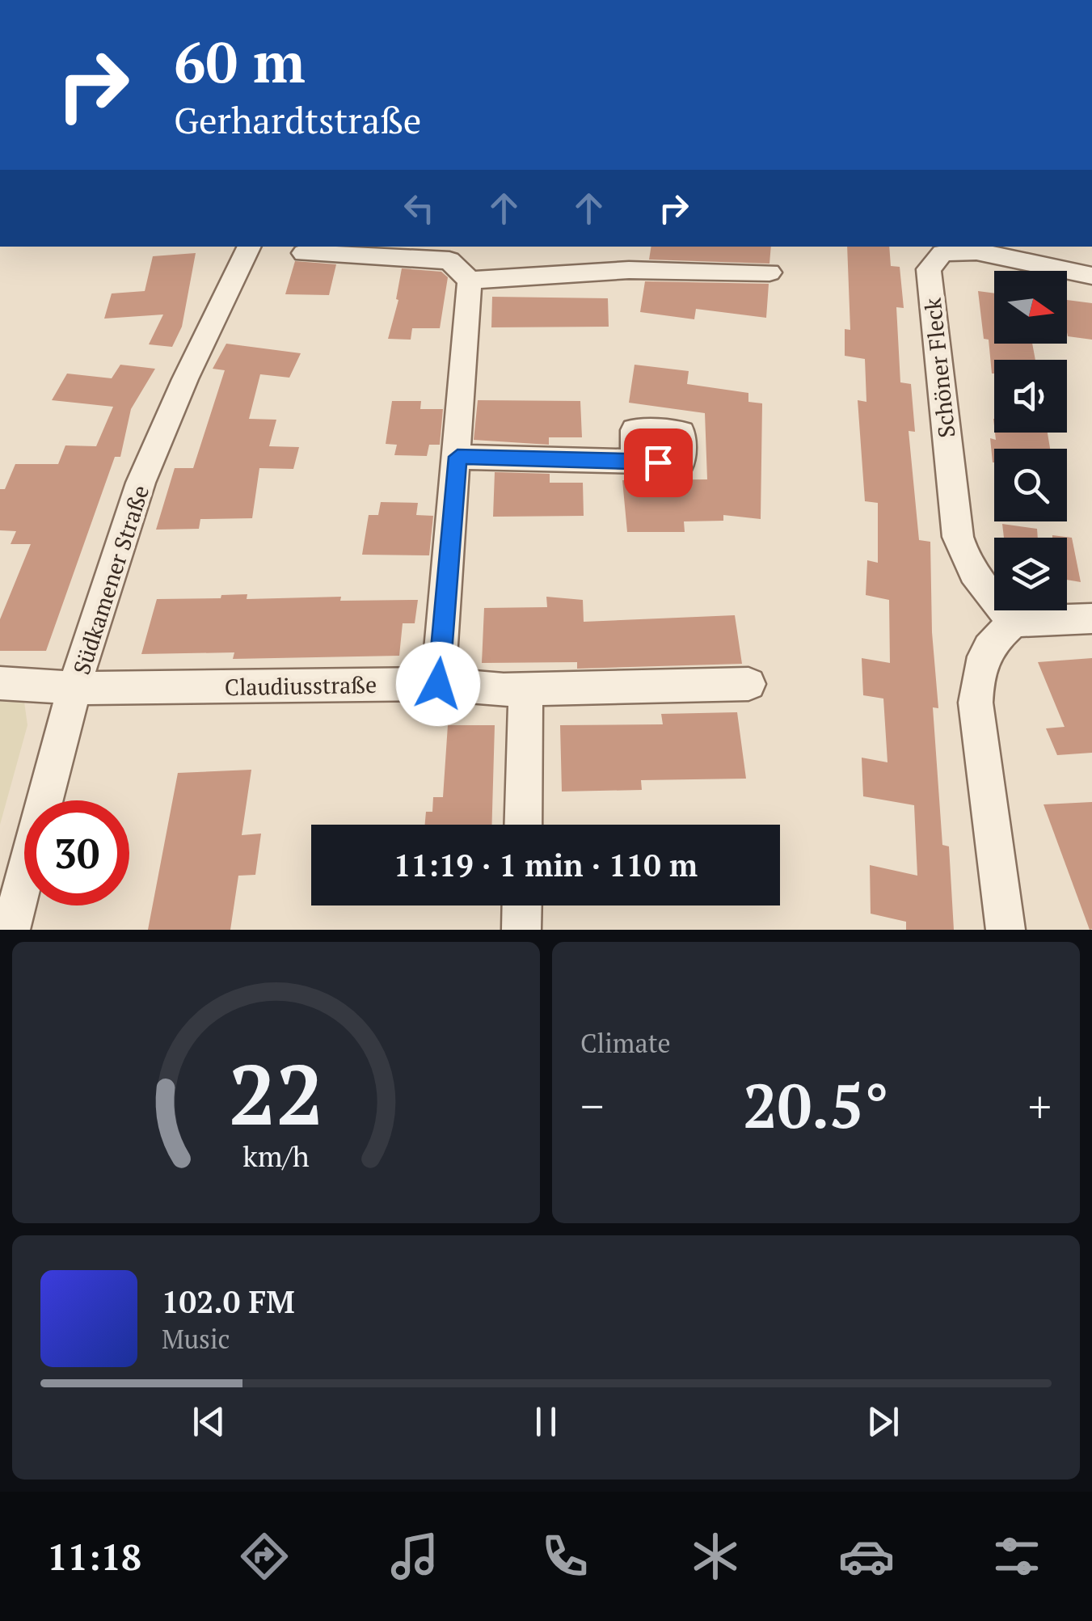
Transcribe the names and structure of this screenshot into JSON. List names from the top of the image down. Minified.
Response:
{"streets":{"street":["Schöner Fleck","Südkamener Straße","Claudiusstraße"]},"crossings":[["Südkamener Straße","Claudiusstraße"]],"north":"right","page":{"turn":["60 m","Gerhardtstraße"],"limit":"30","trip":"11:19 · 1 min · 110 m","tile":"Climate","heat":["−","20.5°","+"],"song":["102.0 FM","Music"],"tabs":"11:18","gauge":["22","km/h"]}}
